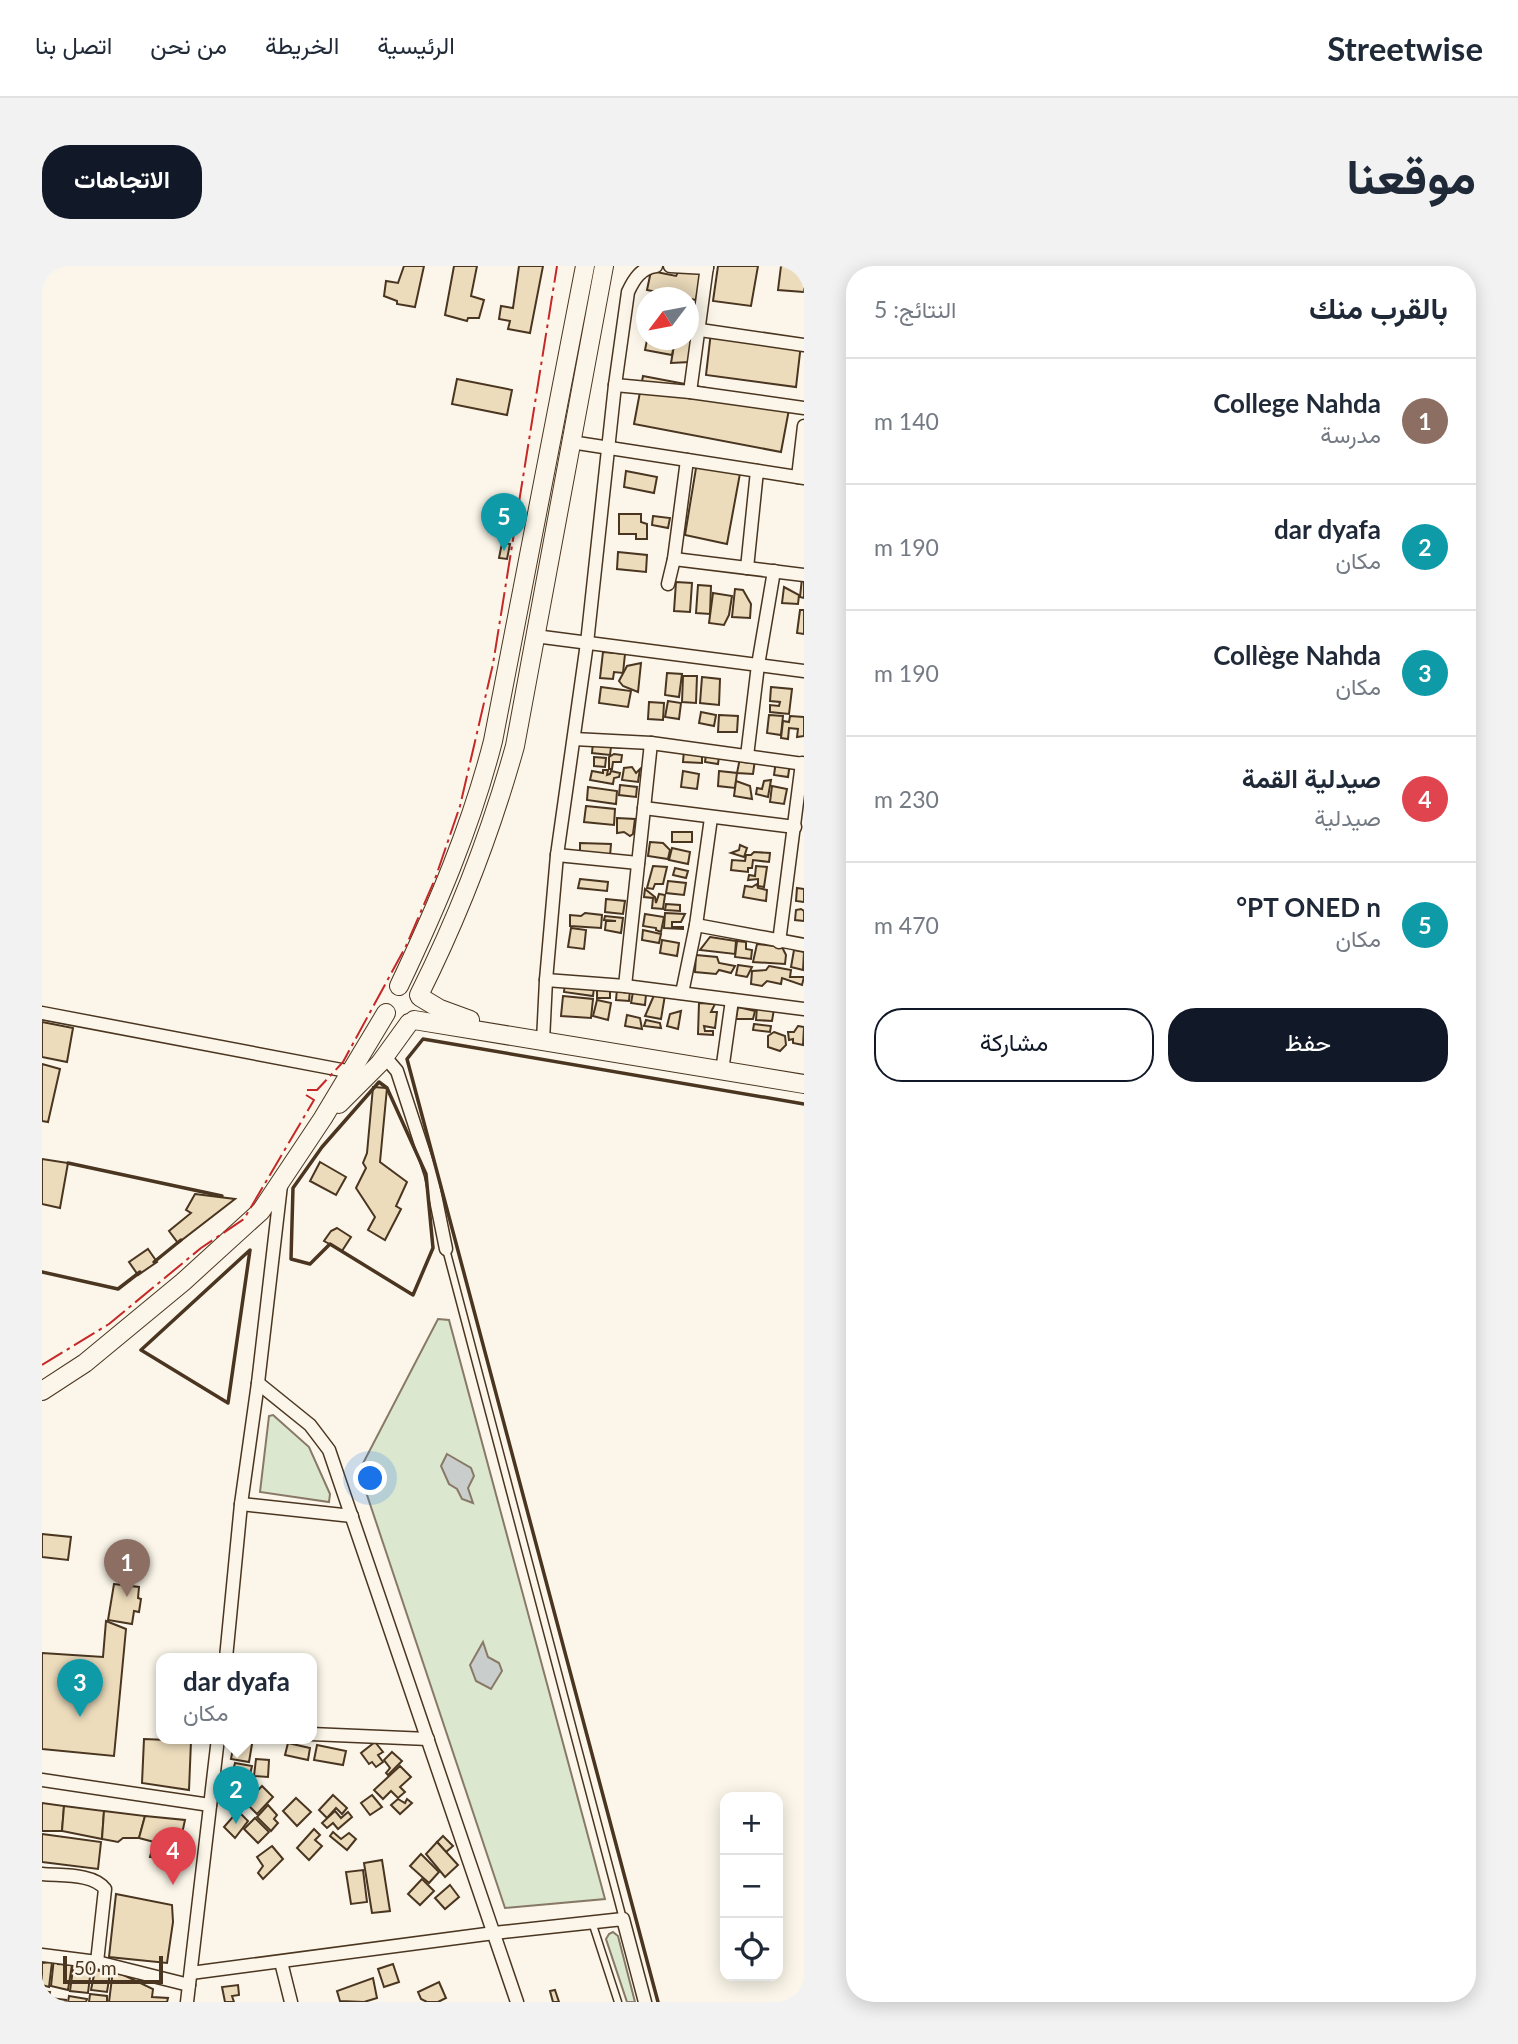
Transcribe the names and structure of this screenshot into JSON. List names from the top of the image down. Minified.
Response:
{"scale_bar":"50 m","north":"bottom left","page":{"header":"Streetwise","nav":["الرئيسية","الخريطة","من نحن","اتصل بنا"],"title":"موقعنا","buttons":["الاتجاهات",["حفظ","مشاركة"]],"heading":["بالقرب منك","النتائج: 5"],"list":[{"mark":"1","name":"College Nahda","note":"مدرسة","value":"140 m"},{"mark":"2","name":"dar dyafa","note":"مكان","value":"190 m"},{"mark":"3","name":"Collège Nahda","note":"مكان","value":"190 m"},{"mark":"4","name":"صيدلية القمة","note":"صيدلية","value":"230 m"},{"mark":"5","name":"PT ONED n°","note":"مكان","value":"470 m"}],"pins":["5","1","3","2","4"],"popup":["dar dyafa","مكان"],"map_buttons":["+","−"],"scale":"50 m"}}
